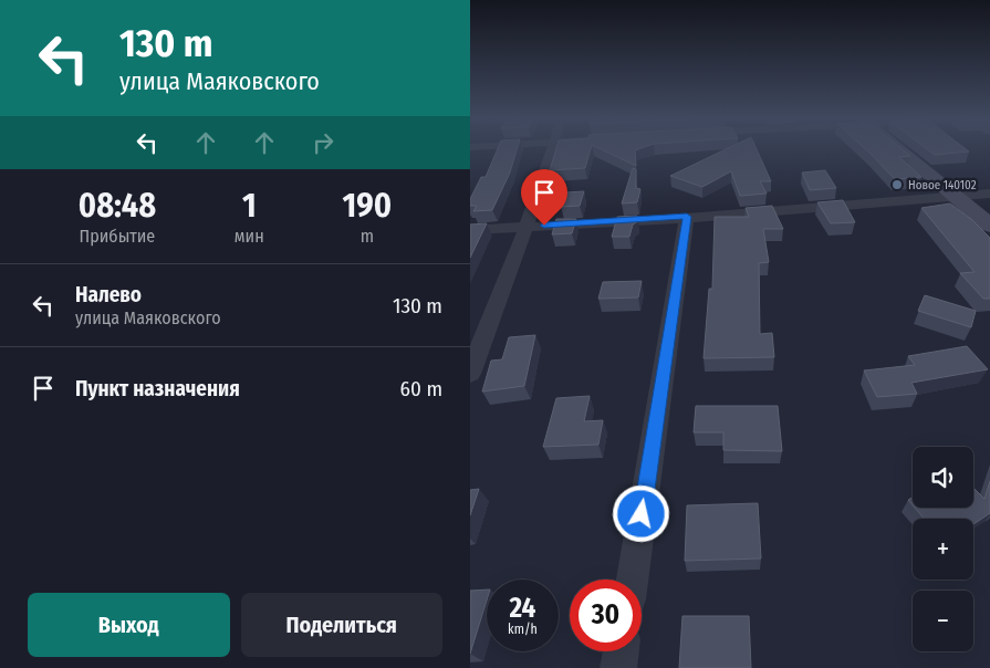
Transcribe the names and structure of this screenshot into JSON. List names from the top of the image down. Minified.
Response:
{"places":["Новое 140102"],"page":{"turn":["130 m","улица Маяковского"],"eta":["08:48","Прибытие","1","мин","190","m"],"list":[{"name":"Налево","note":"улица Маяковского","value":"130 m"},{"name":"Пункт назначения","value":"60 m"}],"map_buttons":["+","−"],"speed":"24 km/h","limit":"30","buttons":["Выход","Поделиться"]}}
